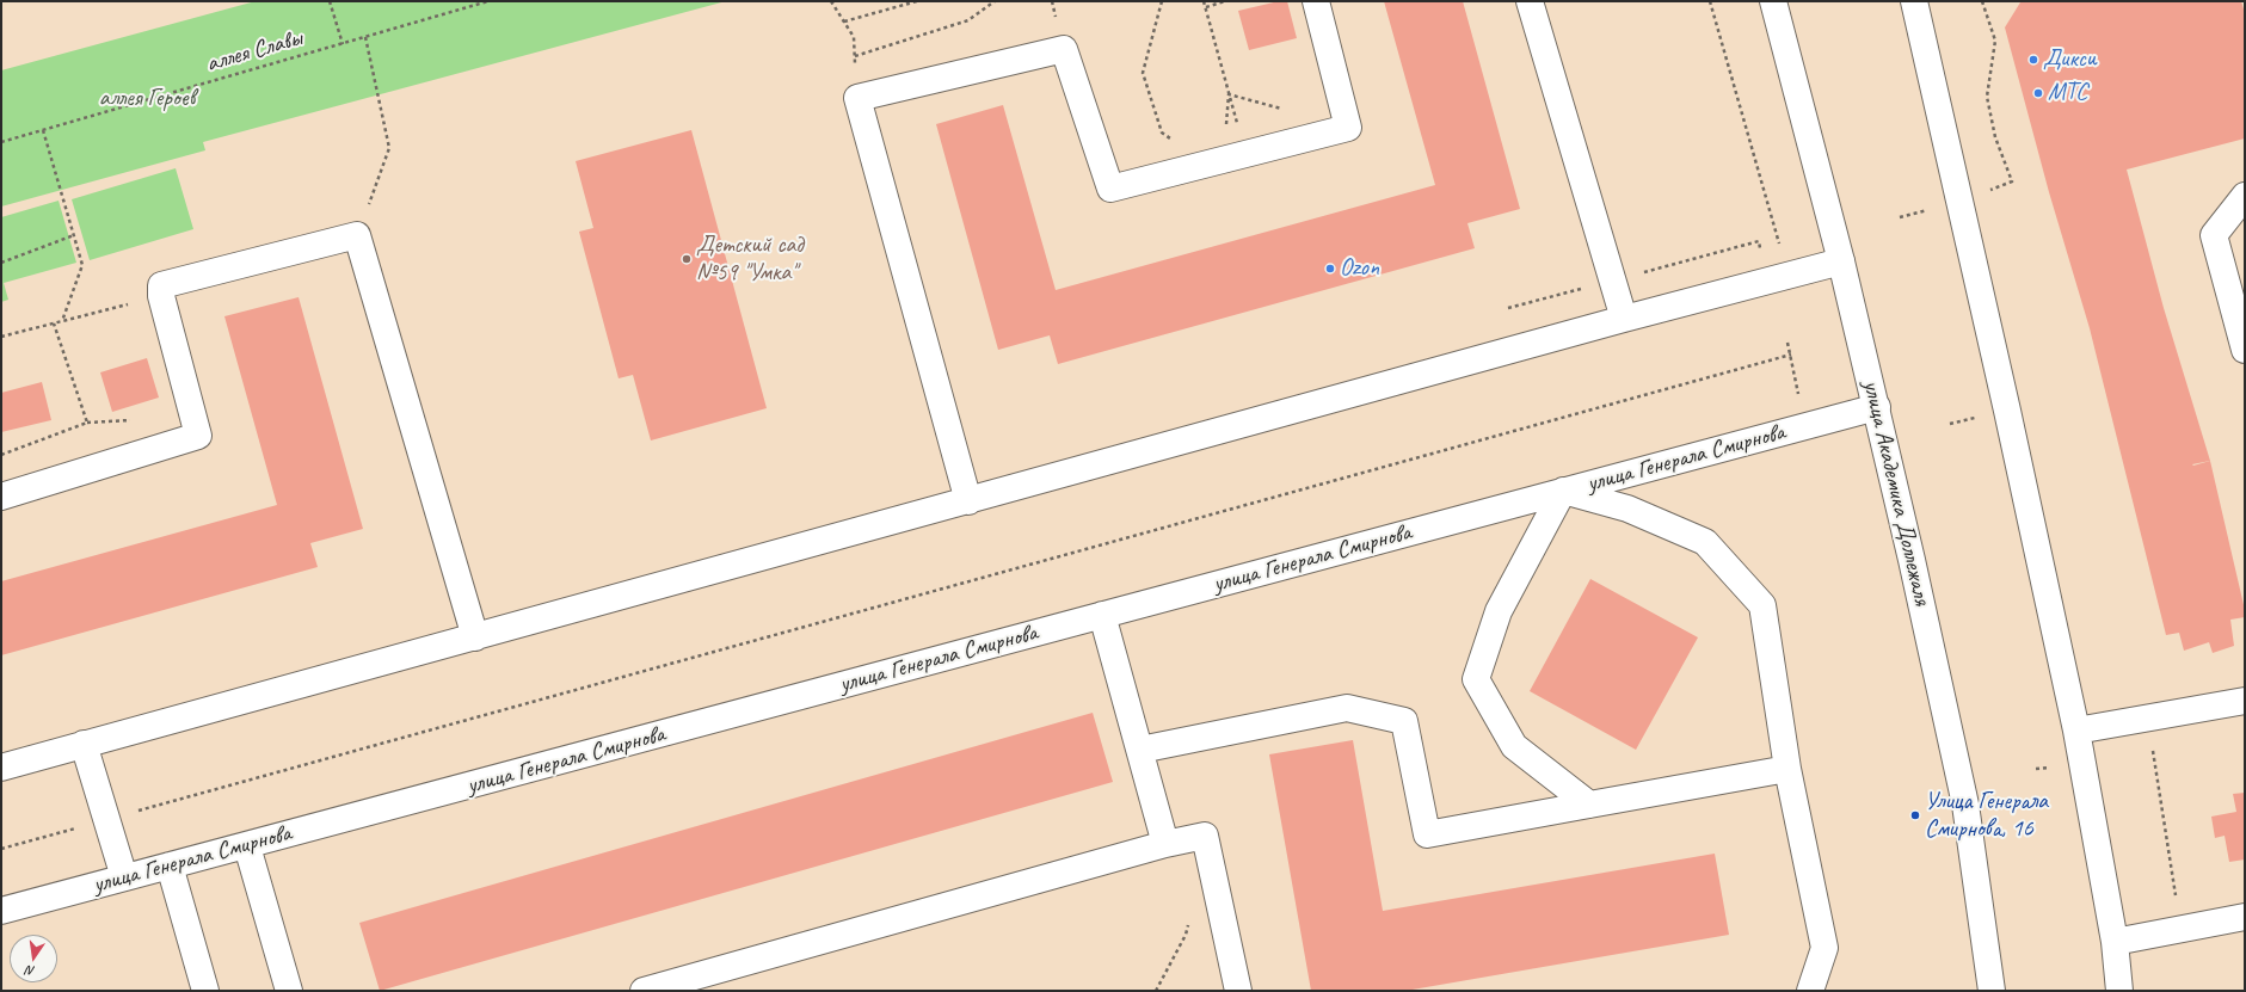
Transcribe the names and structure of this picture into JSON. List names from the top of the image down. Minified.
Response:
{"streets":{"street":["улица Генерала Смирнова","улица Академика Доллежаля"],"path":["аллея Славы"]},"crossings":[["улица Генерала Смирнова","улица Академика Доллежаля"]],"parks":["аллея Героев"],"places":["Дикси","МТС","Детский сад №59 \"Умка\"","Ozon","Улица Генерала Смирнова, 16"],"north":"bottom"}
